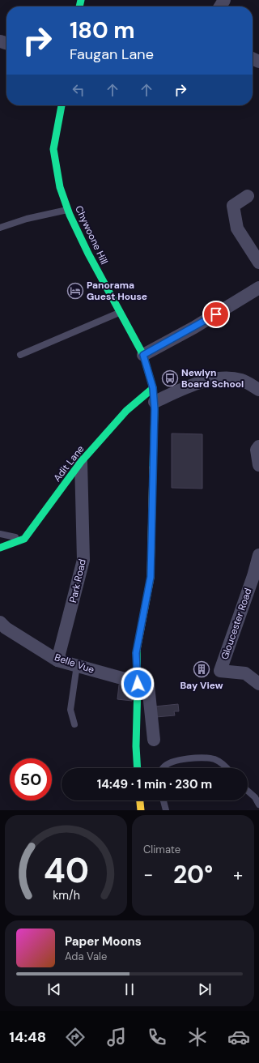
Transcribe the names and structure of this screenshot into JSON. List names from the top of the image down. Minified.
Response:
{"streets":{"main road":["Chywoone Hill","Adit Lane"],"street":["Park Road","Gloucester Road","Belle Vue"]},"crossings":[["Chywoone Hill","Adit Lane"],["Chywoone Hill","Belle Vue"],["Adit Lane","Park Road"],["Park Road","Belle Vue"]],"places":{"hotel":["Panorama Guest House"],"bus stop":["Newlyn Board School"],"building":["Bay View"]},"page":{"turn":["180 m","Faugan Lane"],"limit":"50","trip":"14:49 · 1 min · 230 m","tile":"Climate","heat":["−","20°","+"],"song":["Paper Moons","Ada Vale"],"tabs":"14:48","gauge":["40","km/h"]}}
